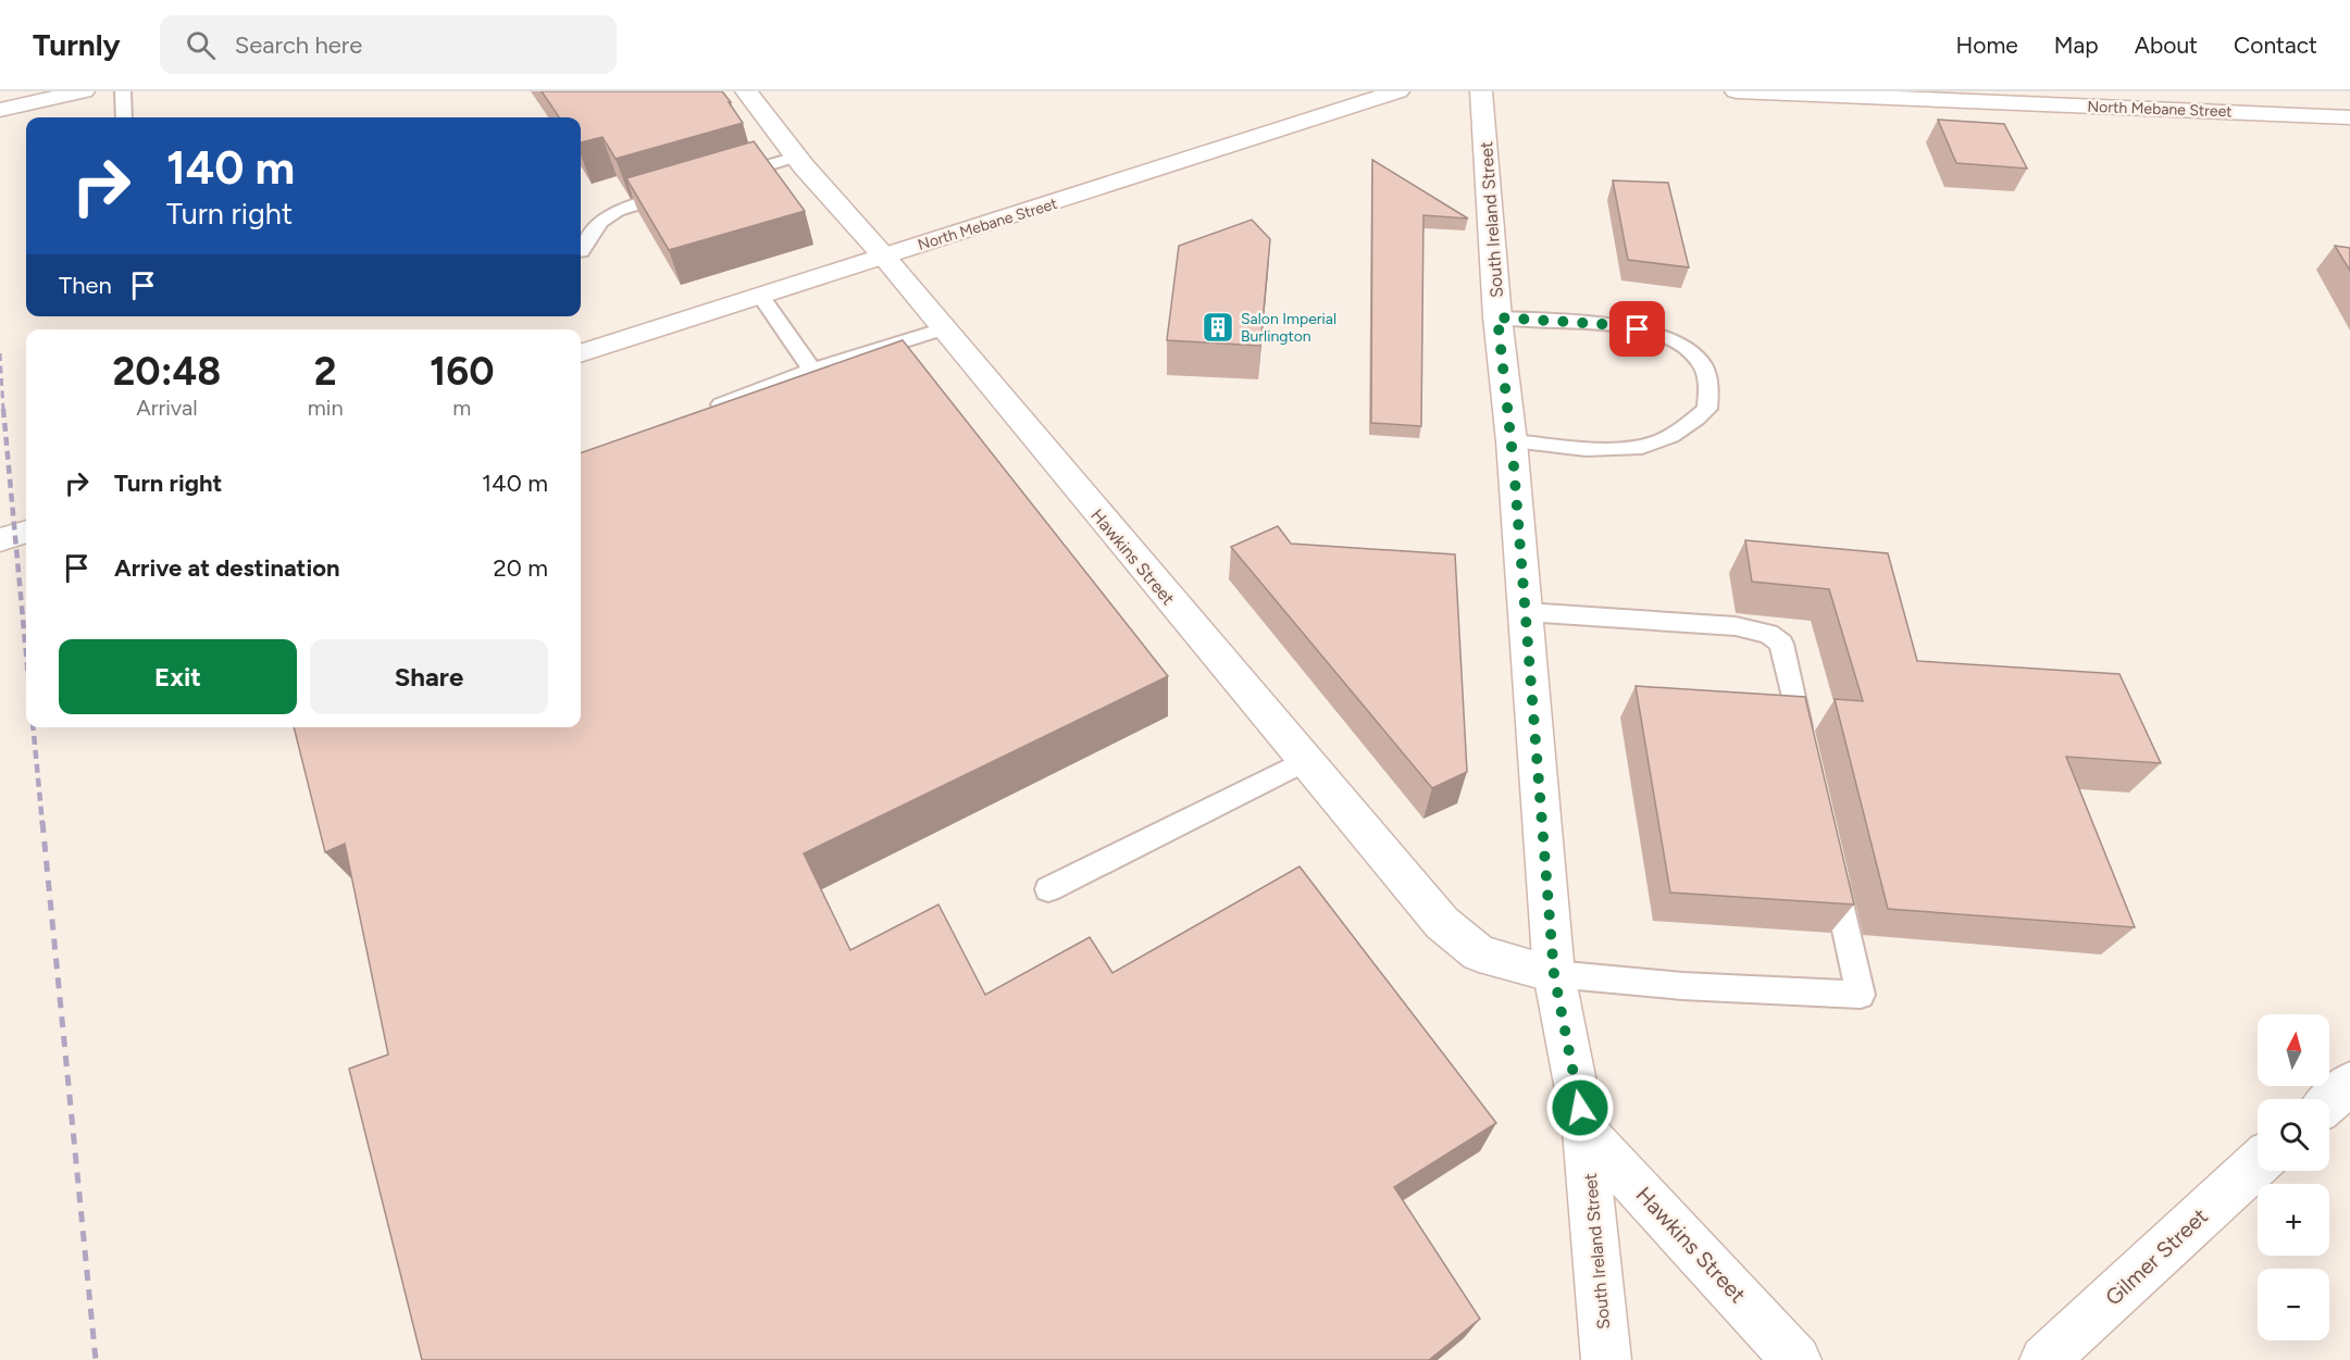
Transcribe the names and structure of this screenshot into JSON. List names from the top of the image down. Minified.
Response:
{"streets":{"street":["North Mebane Street","South Ireland Street","Hawkins Street","Gilmer Street"]},"crossings":[["North Mebane Street","Hawkins Street"],["South Ireland Street","Hawkins Street"]],"places":{"building":["Salon Imperial Burlington"]},"north":"top","page":{"header":"Turnly","search":"Search here","nav":["Home","Map","About","Contact"],"turn":["140 m","Turn right"],"then":"Then","eta":["20:48","Arrival","2","min","160","m"],"list":[{"name":"Turn right","value":"140 m"},{"name":"Arrive at destination","value":"20 m"}],"buttons":["Exit","Share"],"map_buttons":["+","−"]}}
